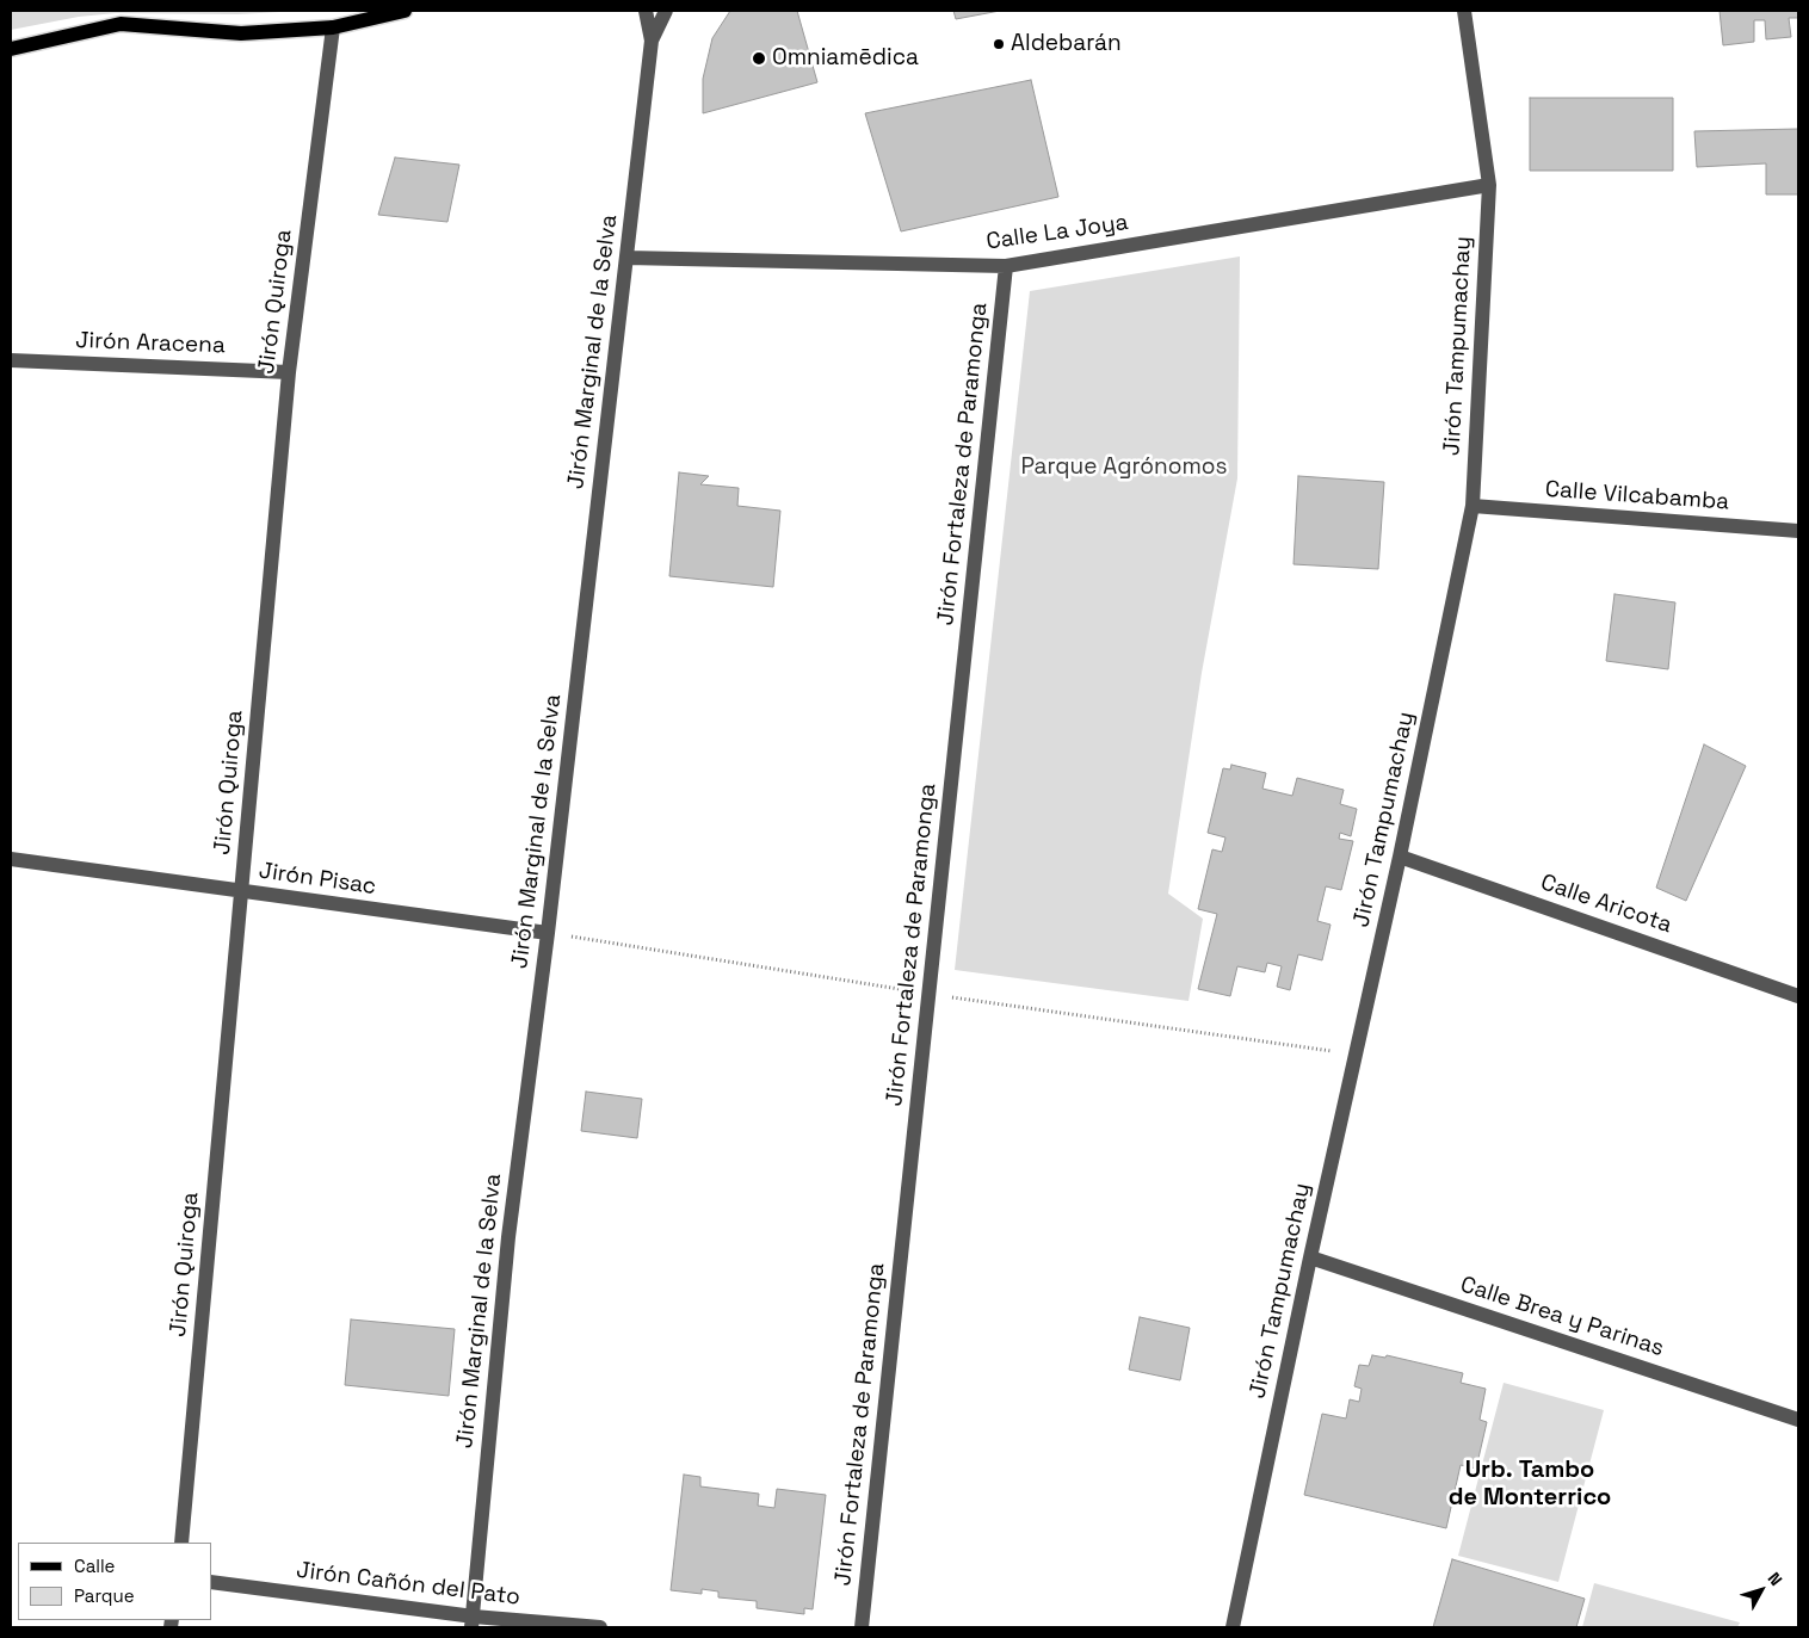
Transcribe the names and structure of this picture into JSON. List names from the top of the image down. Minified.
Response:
{"streets":{"street":["Calle La Joya","Jirón Quiroga","Jirón Aracena","Jirón Tampumachay","Jirón Marginal de la Selva","Jirón Fortaleza de Paramonga","Calle Vilcabamba","Jirón Pisac","Calle Aricota","Calle Brea y Parinas","Jirón Cañón del Pato"]},"crossings":[["Calle La Joya","Jirón Tampumachay"],["Calle La Joya","Jirón Marginal de la Selva"],["Calle La Joya","Jirón Fortaleza de Paramonga"],["Jirón Quiroga","Jirón Aracena"],["Jirón Quiroga","Jirón Pisac"],["Jirón Tampumachay","Calle Vilcabamba"],["Jirón Tampumachay","Calle Aricota"],["Jirón Tampumachay","Calle Brea y Parinas"],["Jirón Marginal de la Selva","Jirón Pisac"],["Jirón Marginal de la Selva","Jirón Cañón del Pato"]],"districts":["Urb. Tambo de Monterrico"],"parks":["Parque Agrónomos"],"places":["Aldebarán","Omniamēdica"],"legend":["Calle","Parque"],"north":"top right"}
